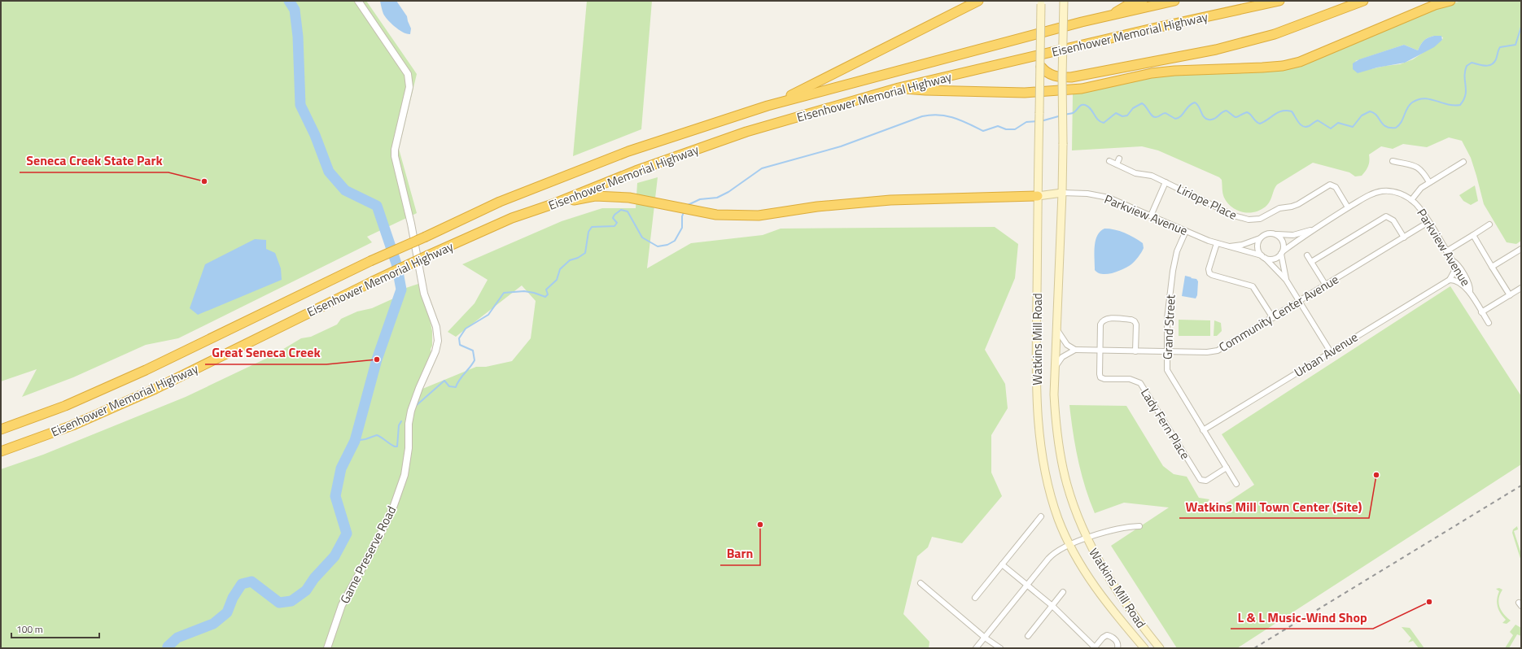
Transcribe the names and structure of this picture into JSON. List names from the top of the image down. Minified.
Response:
{"streets":{"highway":["Eisenhower Memorial Highway"],"main road":["Watkins Mill Road"],"street":["Liriope Place","Parkview Avenue","Community Center Avenue","Grand Street","Urban Avenue","Lady Fern Place","Game Preserve Road"]},"crossings":[["Liriope Place","Parkview Avenue"],["Parkview Avenue","Community Center Avenue"],["Parkview Avenue","Grand Street"],["Parkview Avenue","Watkins Mill Road"],["Community Center Avenue","Grand Street"],["Community Center Avenue","Lady Fern Place"],["Grand Street","Urban Avenue"],["Grand Street","Lady Fern Place"]],"places":["Seneca Creek State Park","Great Seneca Creek","Watkins Mill Town Center (Site)","Barn","L & L Music-Wind Shop"],"scale_bar":"100 m"}
